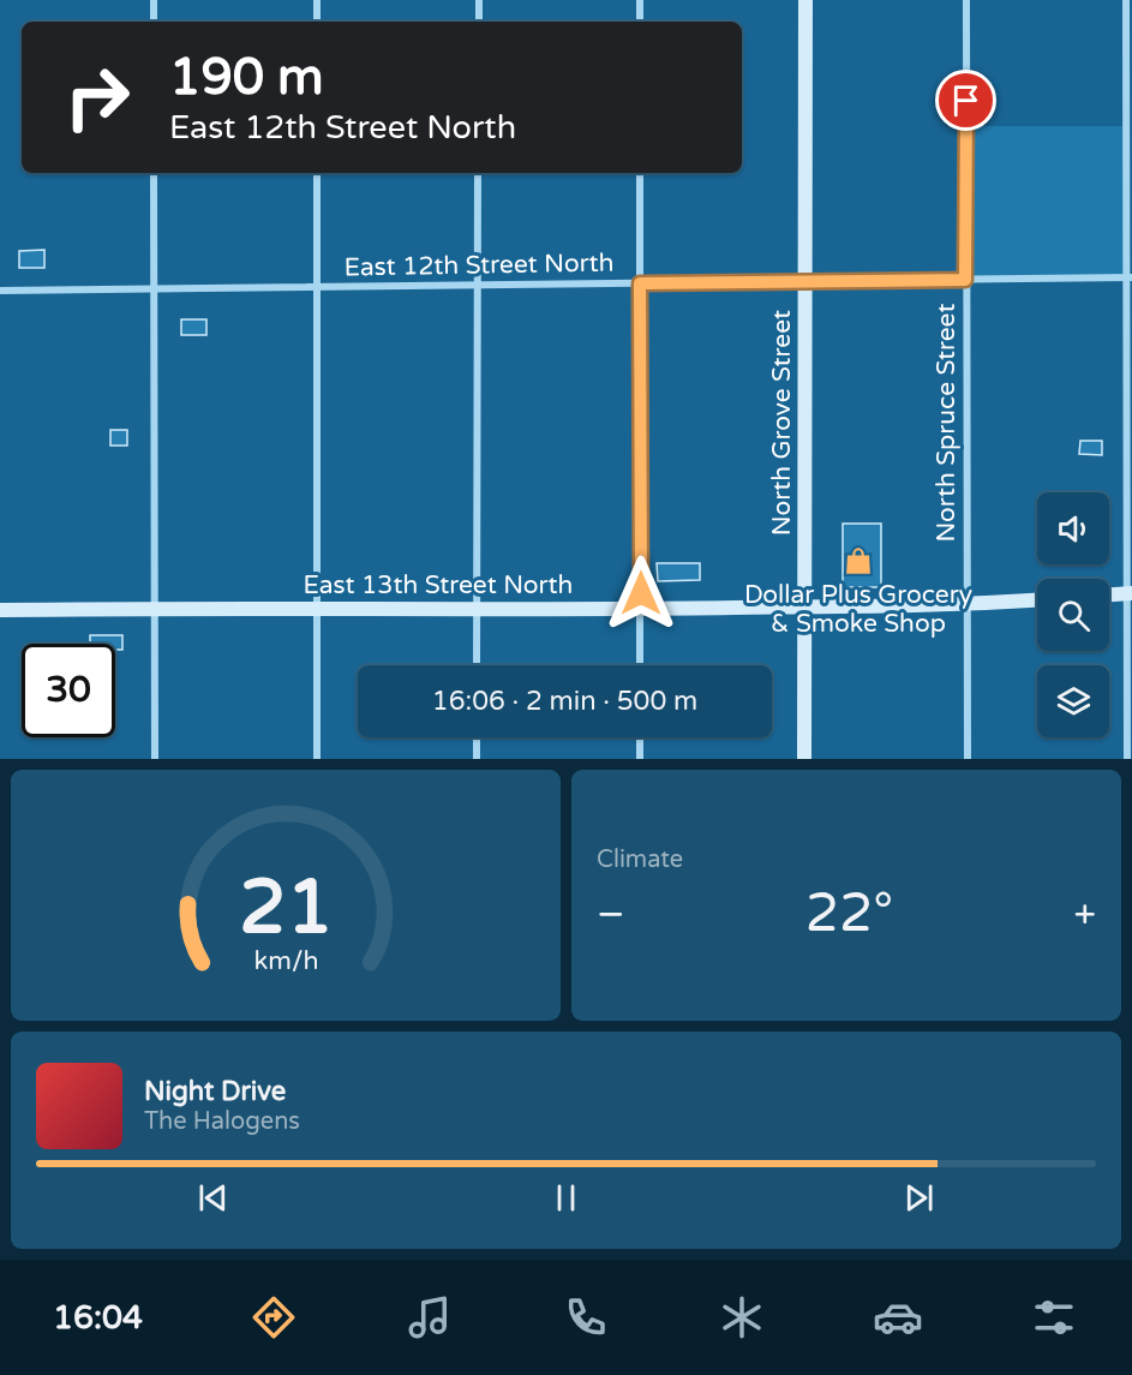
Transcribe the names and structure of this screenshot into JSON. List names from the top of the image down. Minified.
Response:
{"streets":{"main road":["North Grove Street","East 13th Street North"],"street":["East 12th Street North","North Spruce Street"]},"crossings":[["East 12th Street North","North Grove Street"],["East 12th Street North","North Spruce Street"],["North Grove Street","East 13th Street North"],["North Spruce Street","East 13th Street North"]],"places":{"shop":["Dollar Plus Grocery & Smoke Shop"]},"page":{"turn":["190 m","East 12th Street North"],"limit":"30","trip":"16:06 · 2 min · 500 m","tile":"Climate","heat":["−","22°","+"],"song":["Night Drive","The Halogens"],"tabs":"16:04","gauge":["21","km/h"]}}
